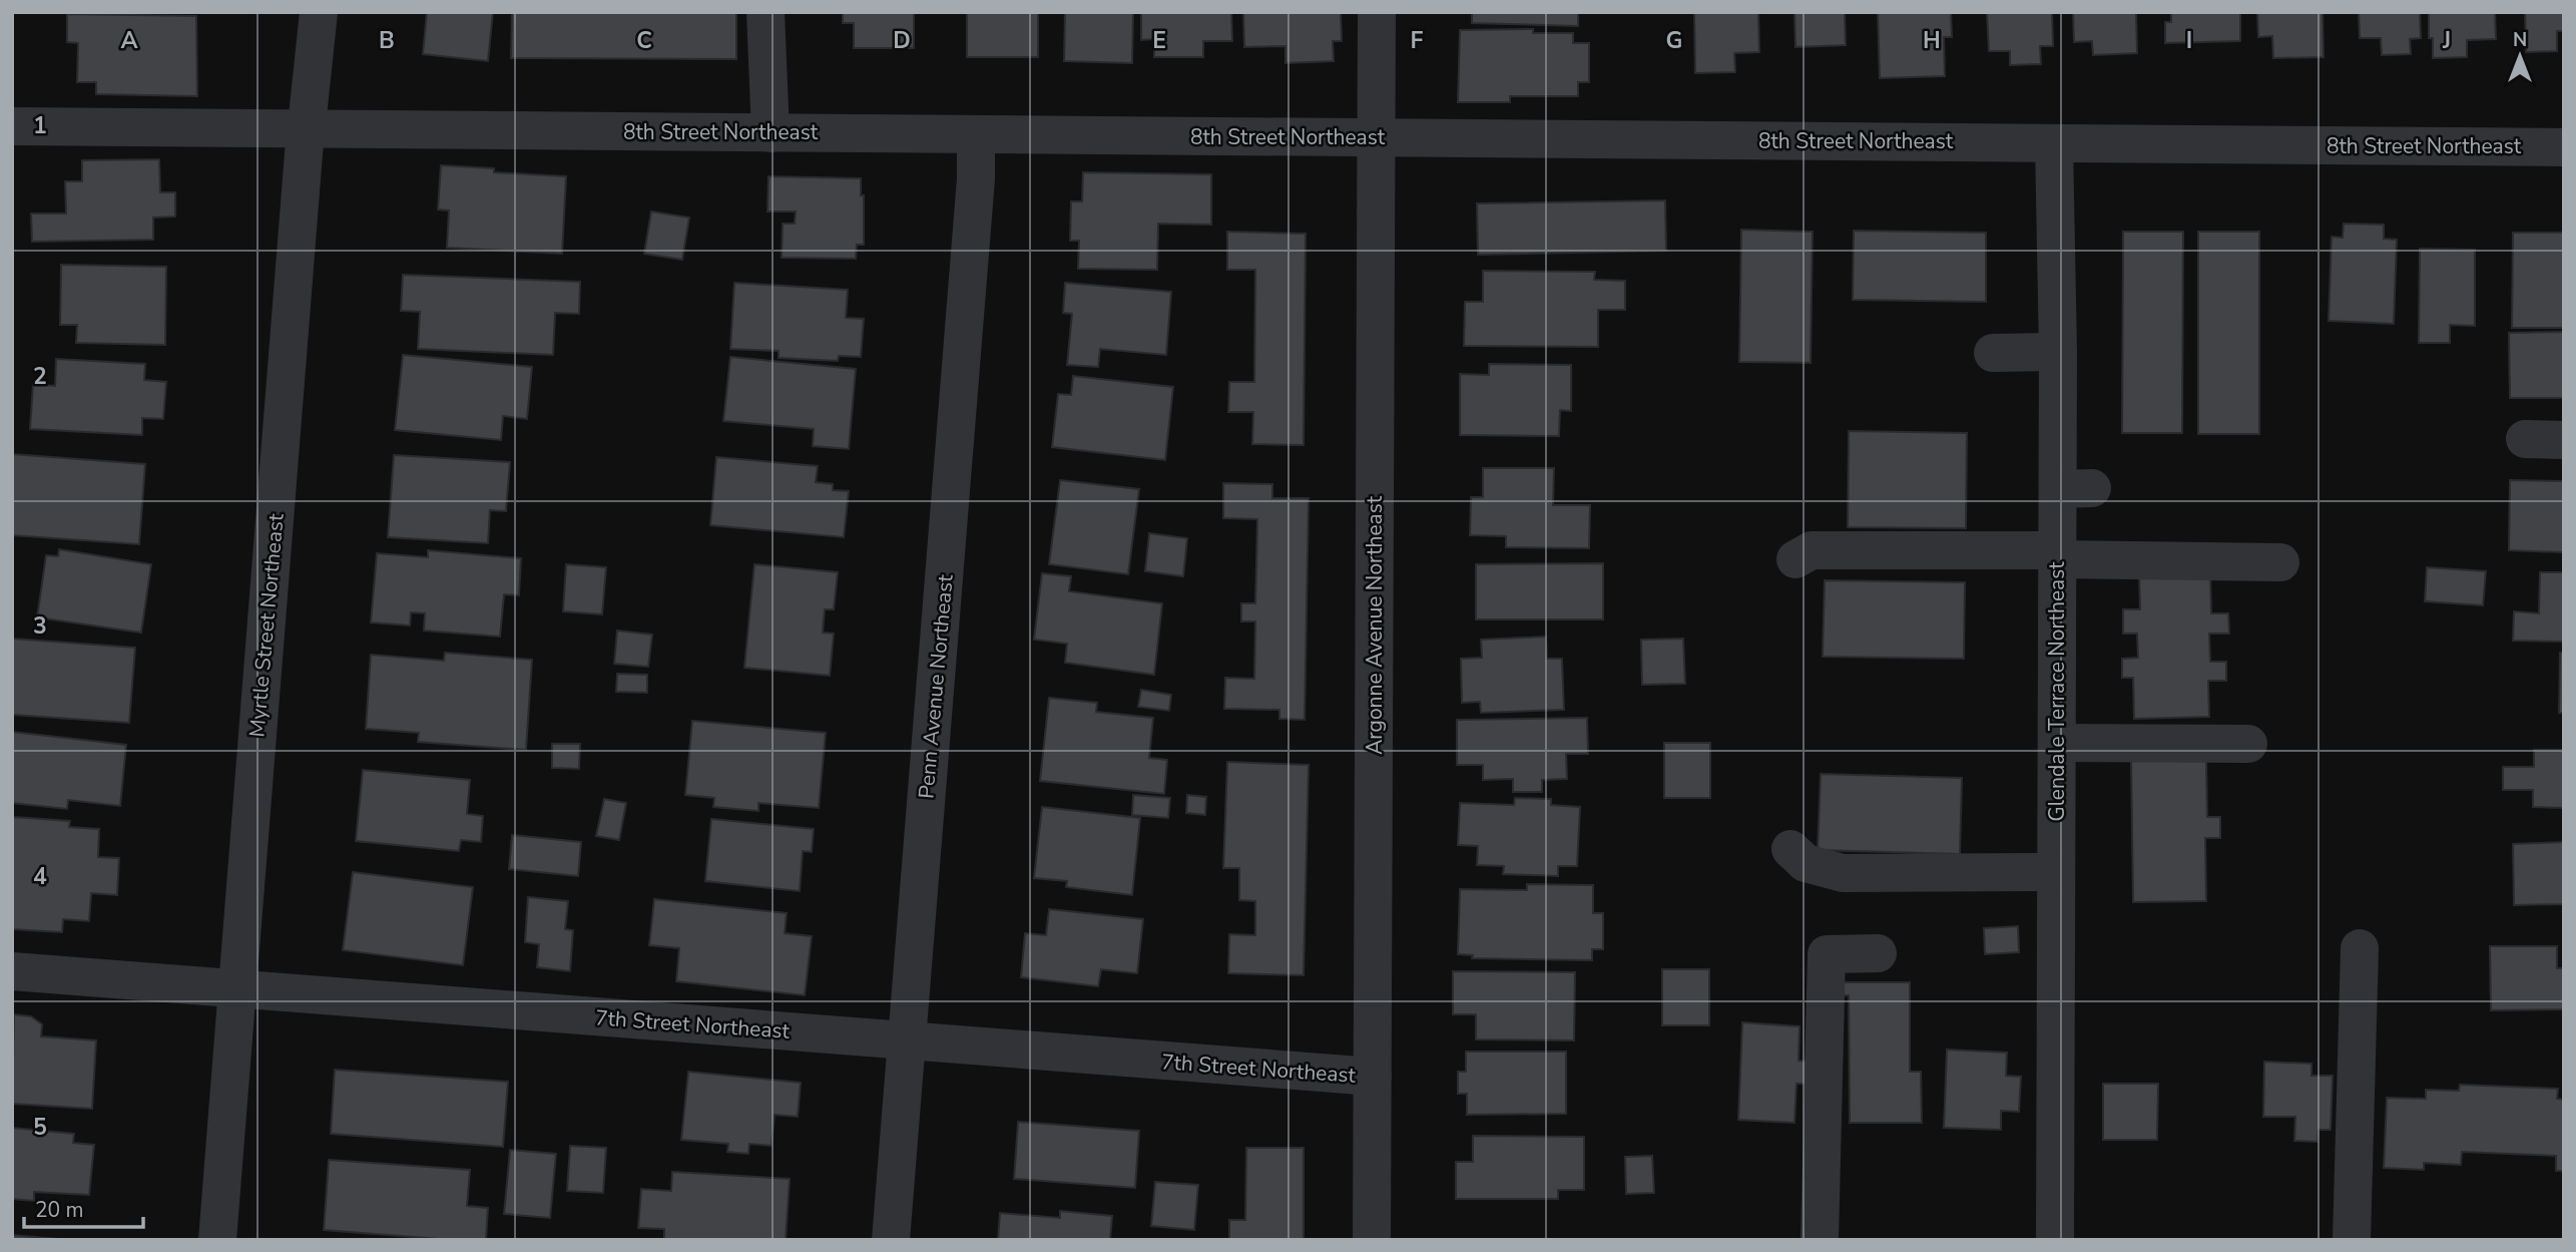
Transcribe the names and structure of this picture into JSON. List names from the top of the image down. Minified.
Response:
{"streets":{"street":["8th Street Northeast","Myrtle Street Northeast","Argonne Avenue Northeast","Penn Avenue Northeast","Glendale Terrace Northeast","7th Street Northeast"]},"crossings":[["8th Street Northeast","Myrtle Street Northeast"],["8th Street Northeast","Argonne Avenue Northeast"],["8th Street Northeast","Penn Avenue Northeast"],["8th Street Northeast","Glendale Terrace Northeast"],["Myrtle Street Northeast","7th Street Northeast"],["Argonne Avenue Northeast","7th Street Northeast"],["Penn Avenue Northeast","7th Street Northeast"]],"scale_bar":"20 m","north":"top","grid":{"columns":["A","B","C","D","E","F","G","H","I","J"],"rows":["1","2","3","4","5"]}}
